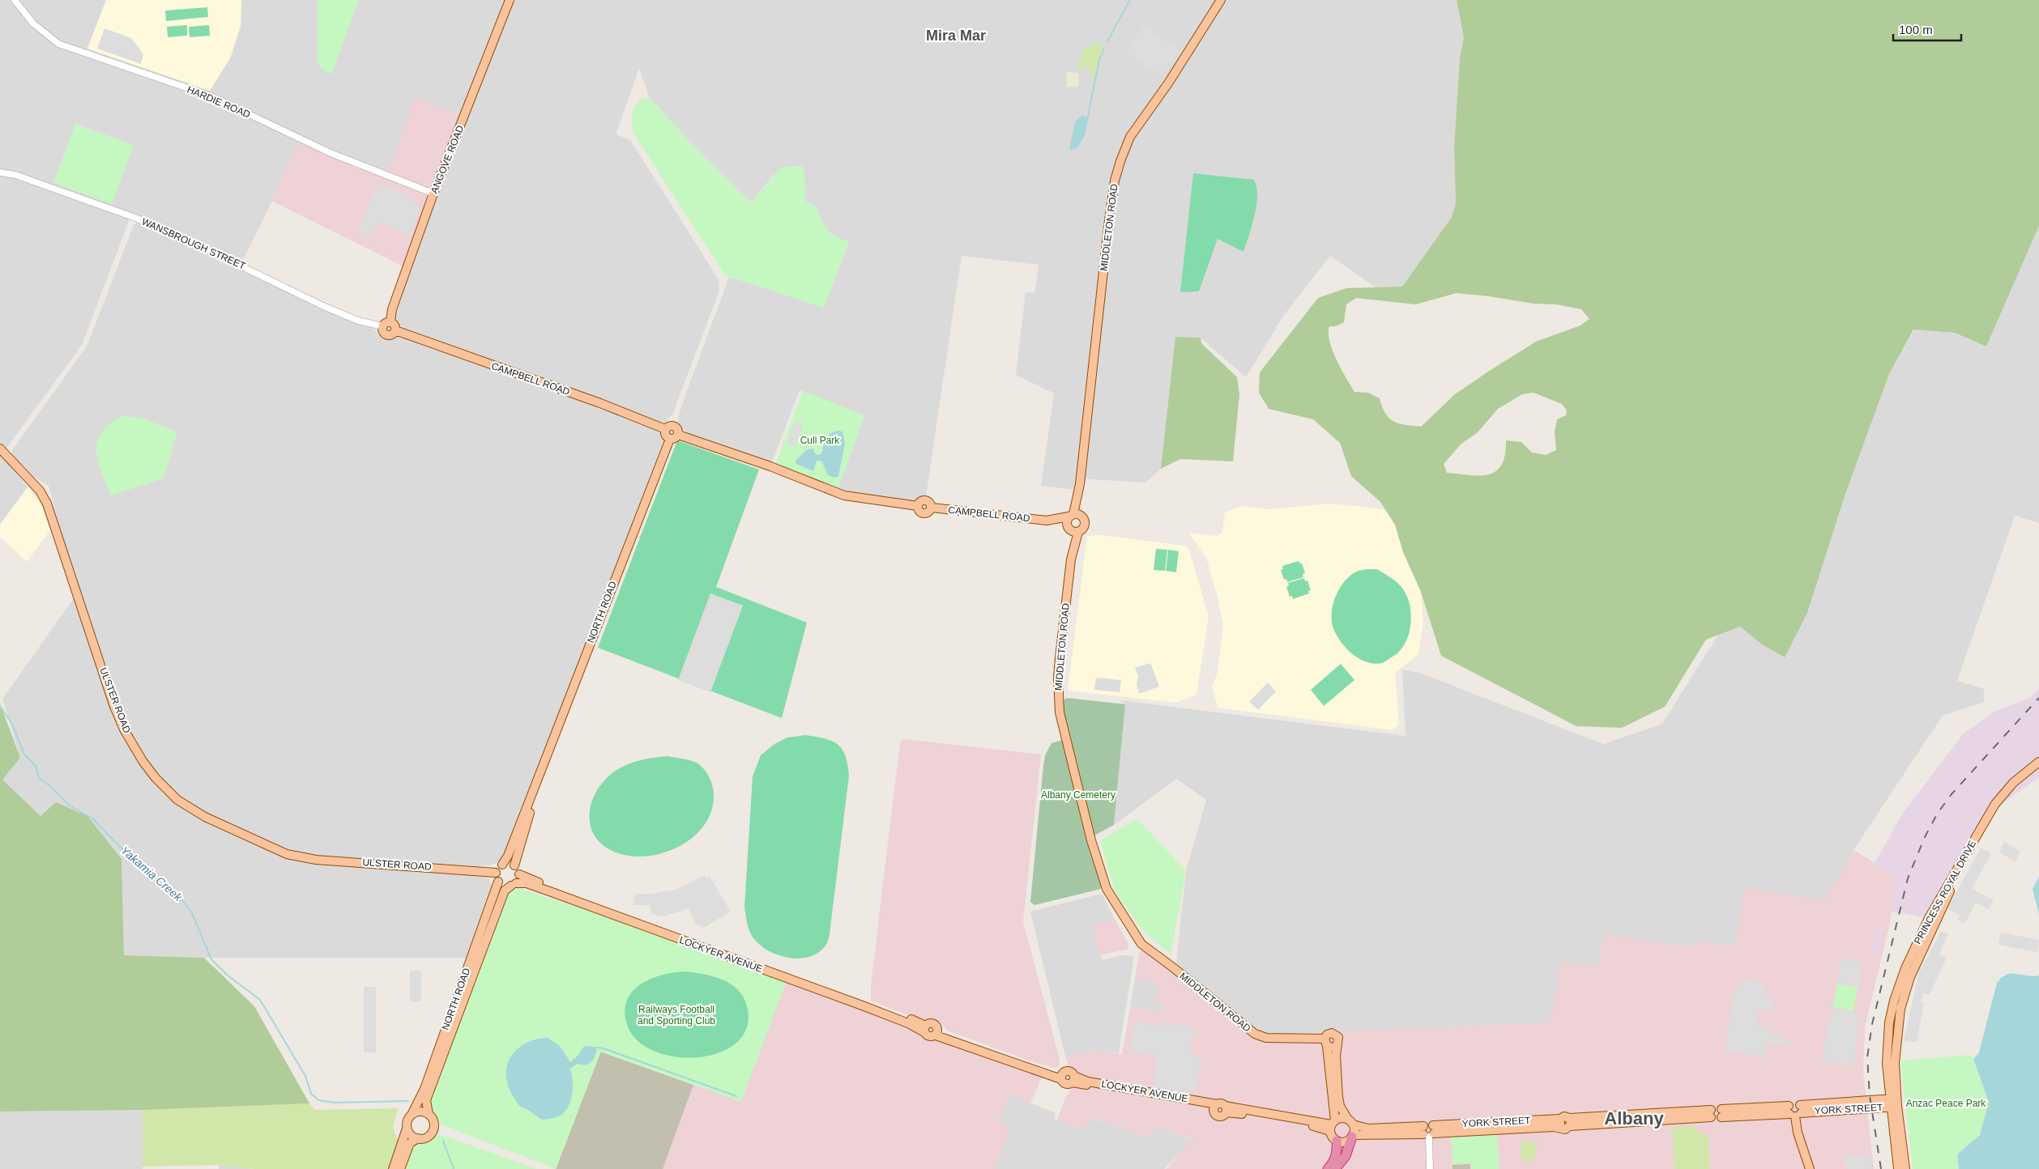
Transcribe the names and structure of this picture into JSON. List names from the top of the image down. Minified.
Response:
{"streets":{"main road":["ANGOVE ROAD","MIDDLETON ROAD","CAMPBELL ROAD","NORTH ROAD","ULSTER ROAD","PRINCESS ROYAL DRIVE","LOCKYER AVENUE","YORK STREET"],"street":["HARDIE ROAD","WANSBROUGH STREET"]},"crossings":[["HARDIE ROAD","ANGOVE ROAD"],["ANGOVE ROAD","WANSBROUGH STREET"],["ANGOVE ROAD","CAMPBELL ROAD"],["MIDDLETON ROAD","CAMPBELL ROAD"],["WANSBROUGH STREET","CAMPBELL ROAD"],["CAMPBELL ROAD","NORTH ROAD"],["NORTH ROAD","ULSTER ROAD"],["NORTH ROAD","LOCKYER AVENUE"],["ULSTER ROAD","LOCKYER AVENUE"],["PRINCESS ROYAL DRIVE","YORK STREET"],["LOCKYER AVENUE","YORK STREET"]],"districts":["Mira Mar","Albany"],"water":["Yakamia Creek"],"parks":["Cull Park","Albany Cemetery","Railways Football and Sporting Club","Anzac Peace Park"],"scale_bar":"100 m"}
